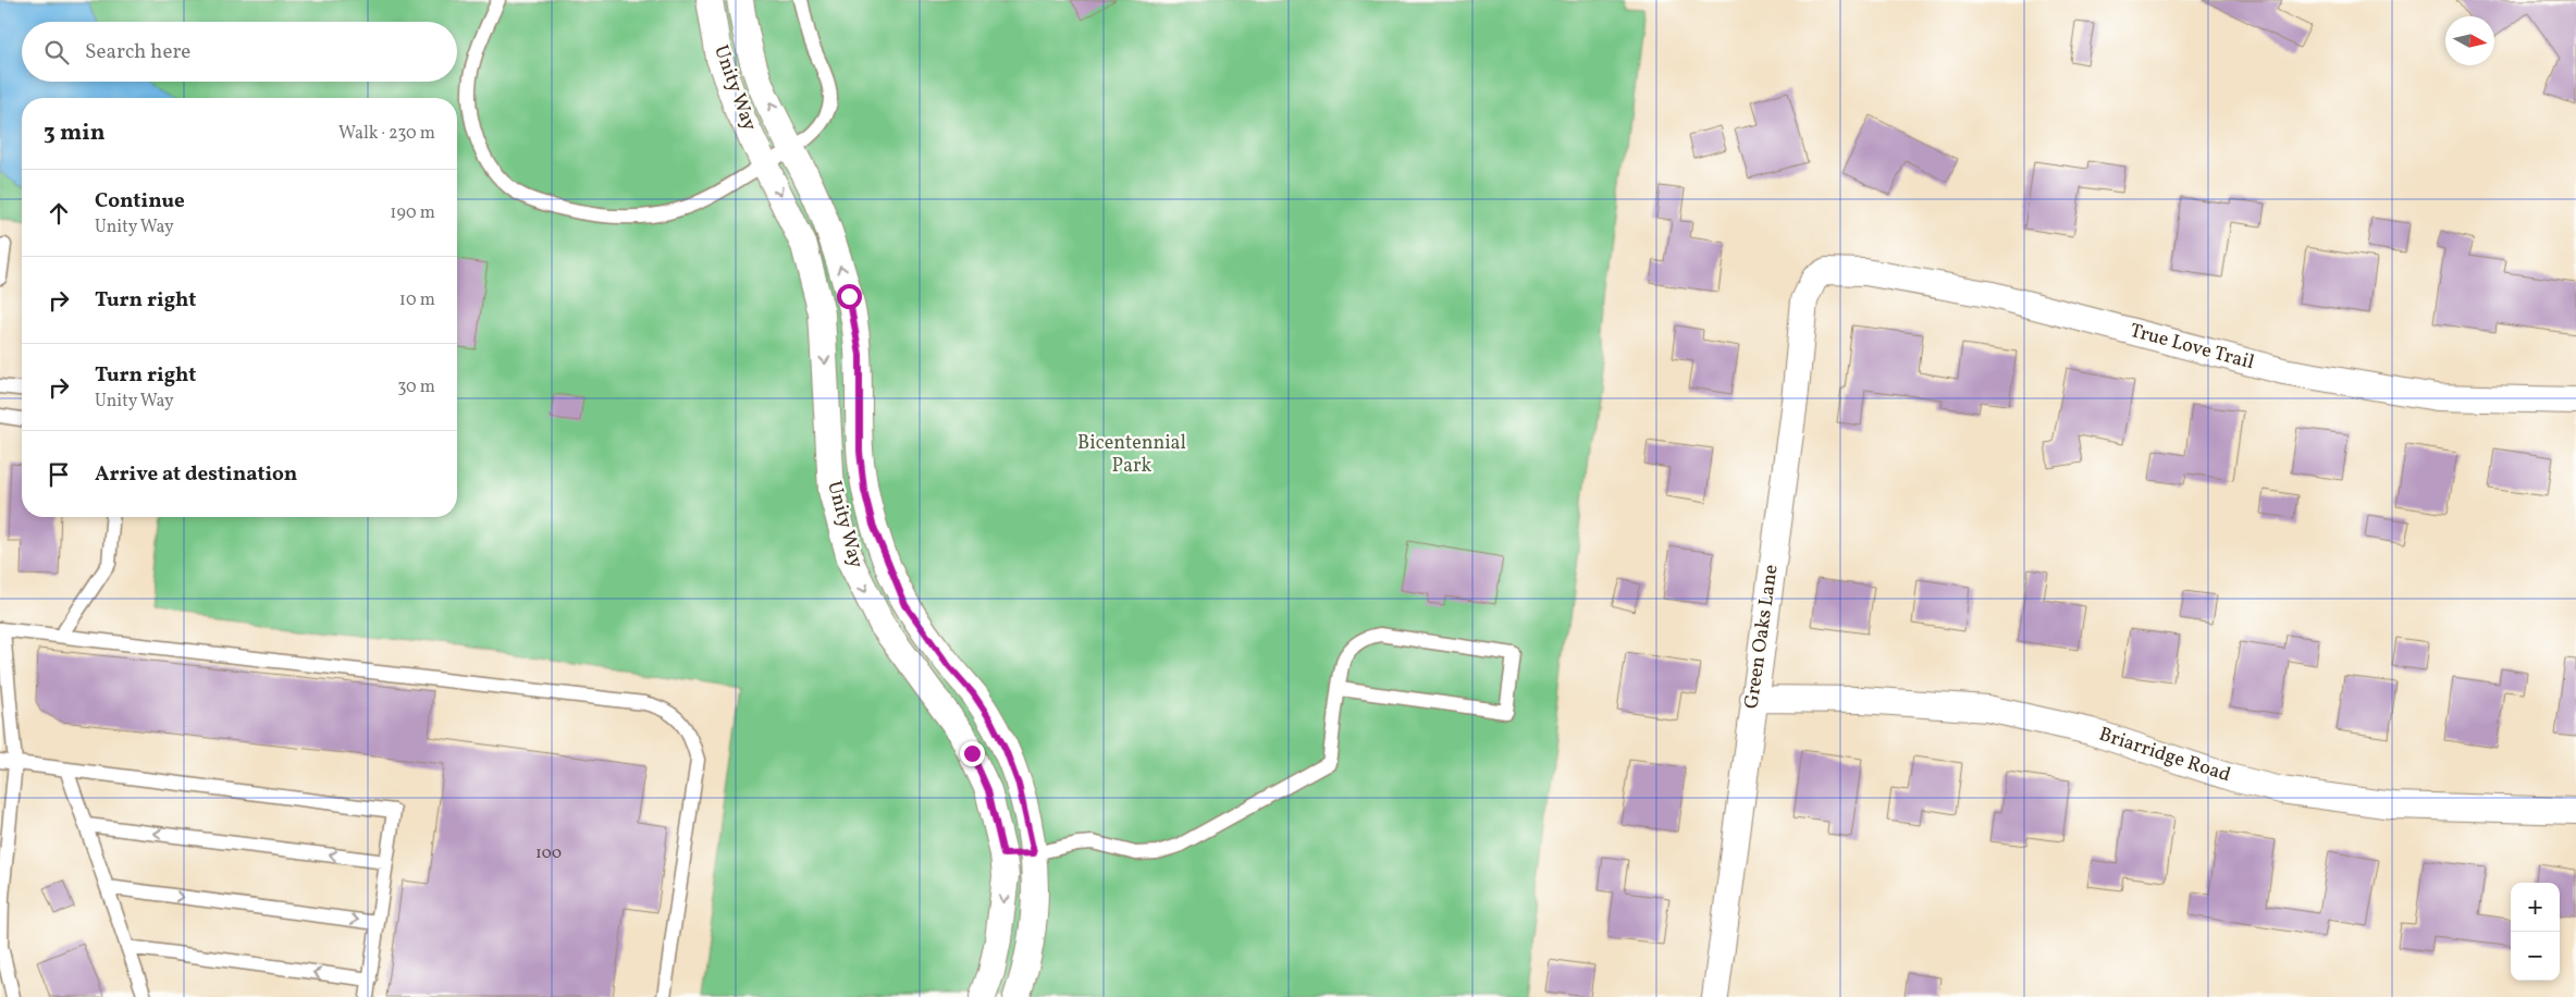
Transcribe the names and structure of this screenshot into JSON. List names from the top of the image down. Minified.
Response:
{"streets":{"street":["Unity Way","True Love Trail","Green Oaks Lane","Briarridge Road"]},"crossings":[["True Love Trail","Green Oaks Lane"],["Green Oaks Lane","Briarridge Road"]],"parks":["Bicentennial Park"],"house_numbers":["100"],"north":"right","page":{"search":"Search here","heading":["3 min","Walk · 230 m"],"list":[["Continue","Unity Way","190 m"],["Turn right","10 m"],["Turn right","Unity Way","30 m"],"Arrive at destination"],"map_buttons":["+","−"]}}
